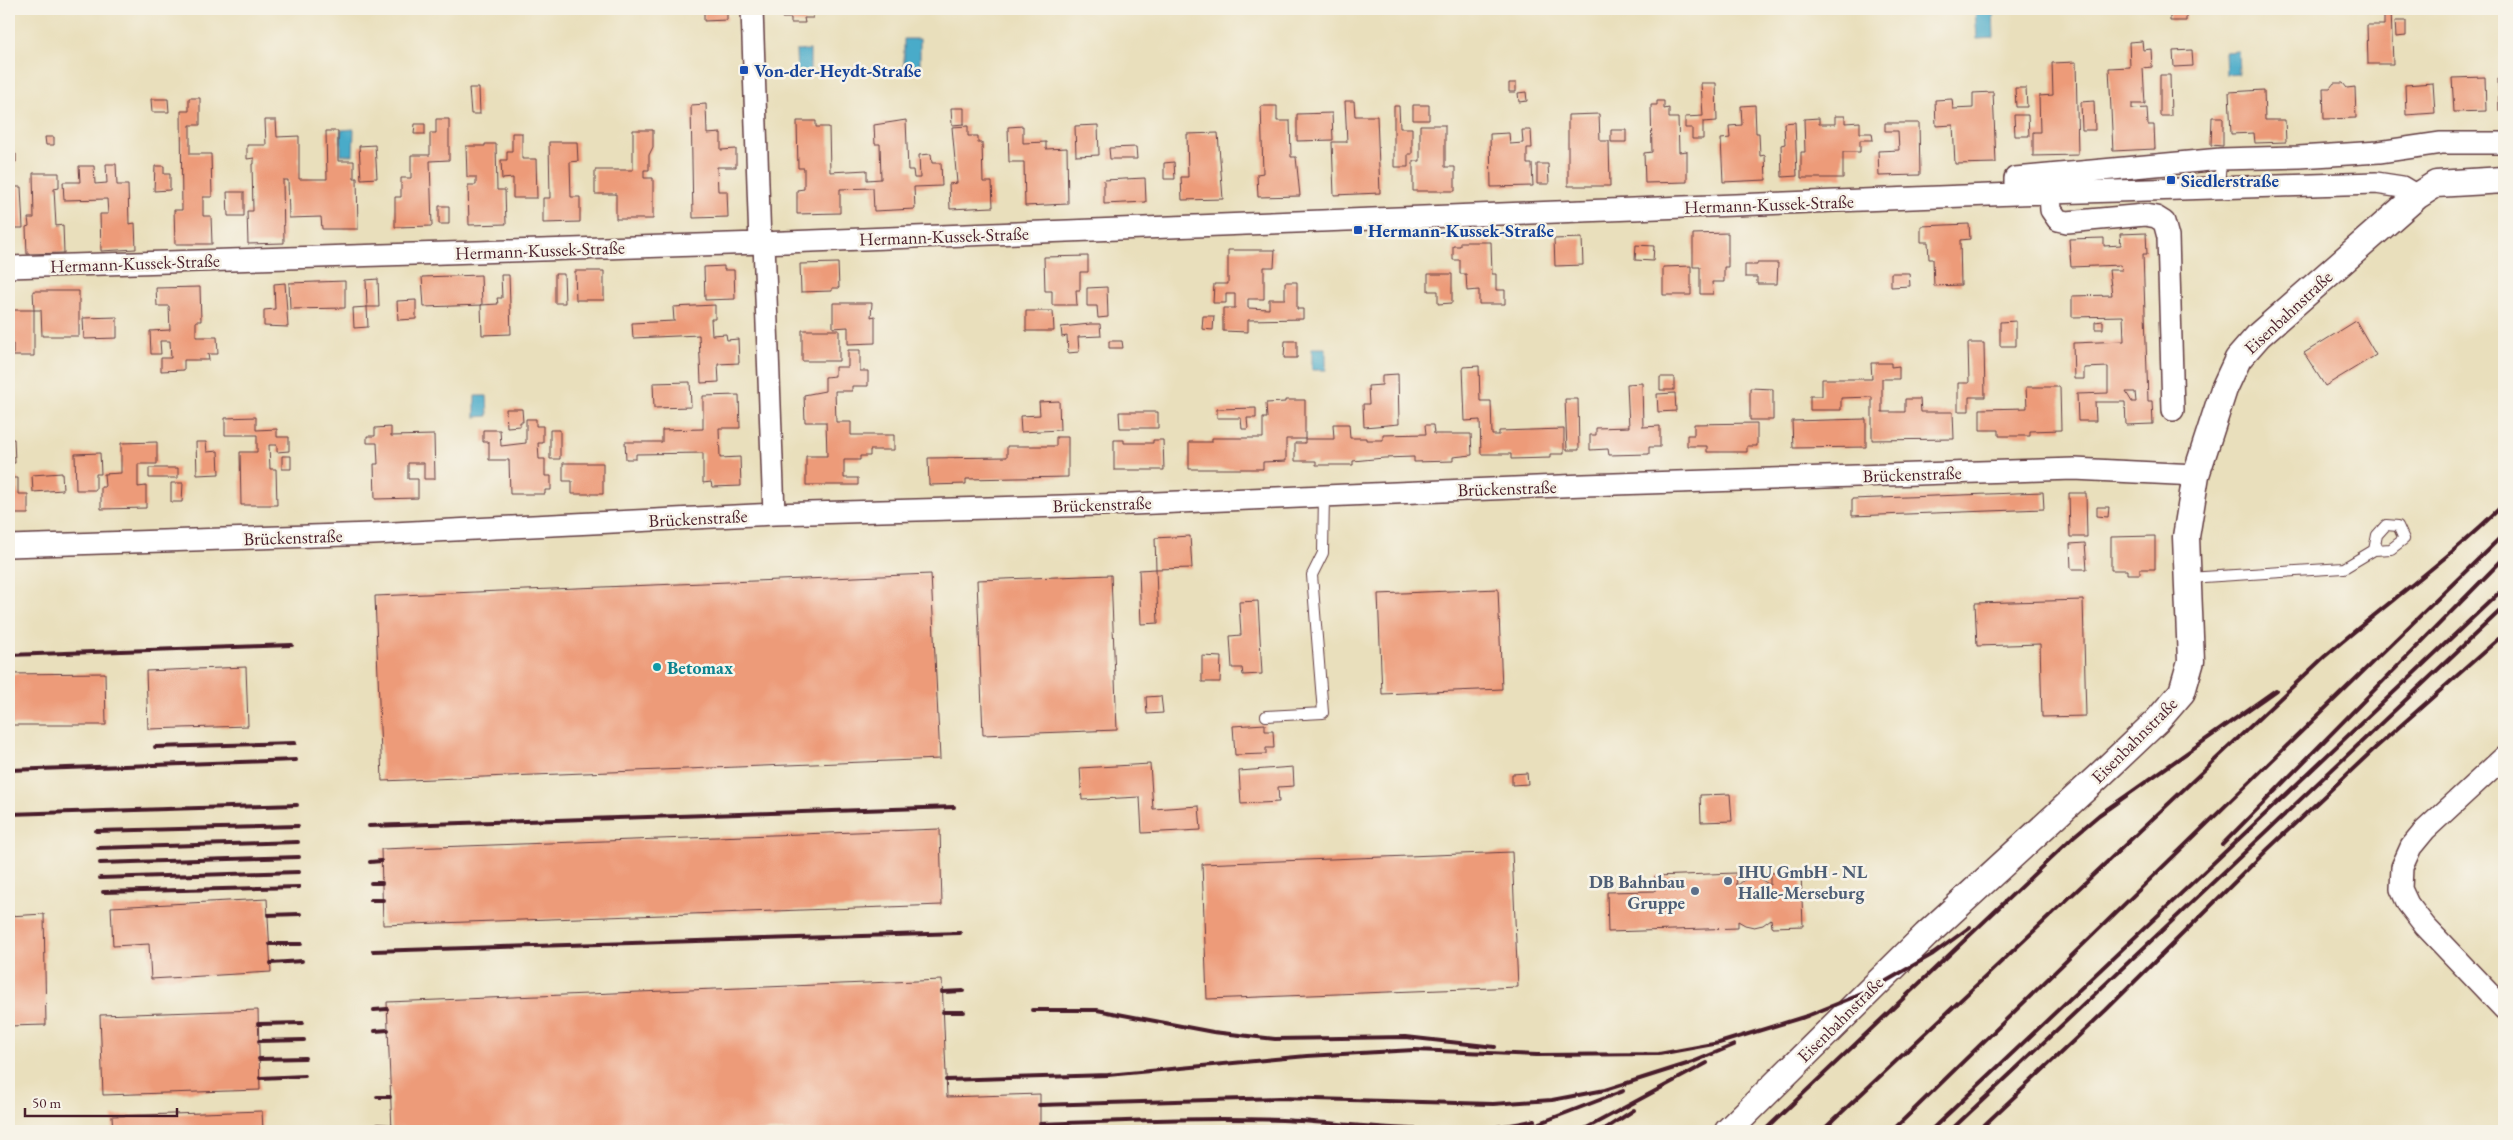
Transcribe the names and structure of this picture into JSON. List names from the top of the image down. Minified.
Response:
{"streets":{"street":["Hermann-Kussek-Straße","Eisenbahnstraße","Brückenstraße"]},"crossings":[["Hermann-Kussek-Straße","Eisenbahnstraße"],["Eisenbahnstraße","Brückenstraße"]],"places":{"transit":["Von-der-Heydt-Straße","Siedlerstraße","Hermann-Kussek-Straße"],"other":["Betomax","IHU GmbH - NL Halle-Merseburg","DB Bahnbau Gruppe"]},"scale_bar":"50 m"}
